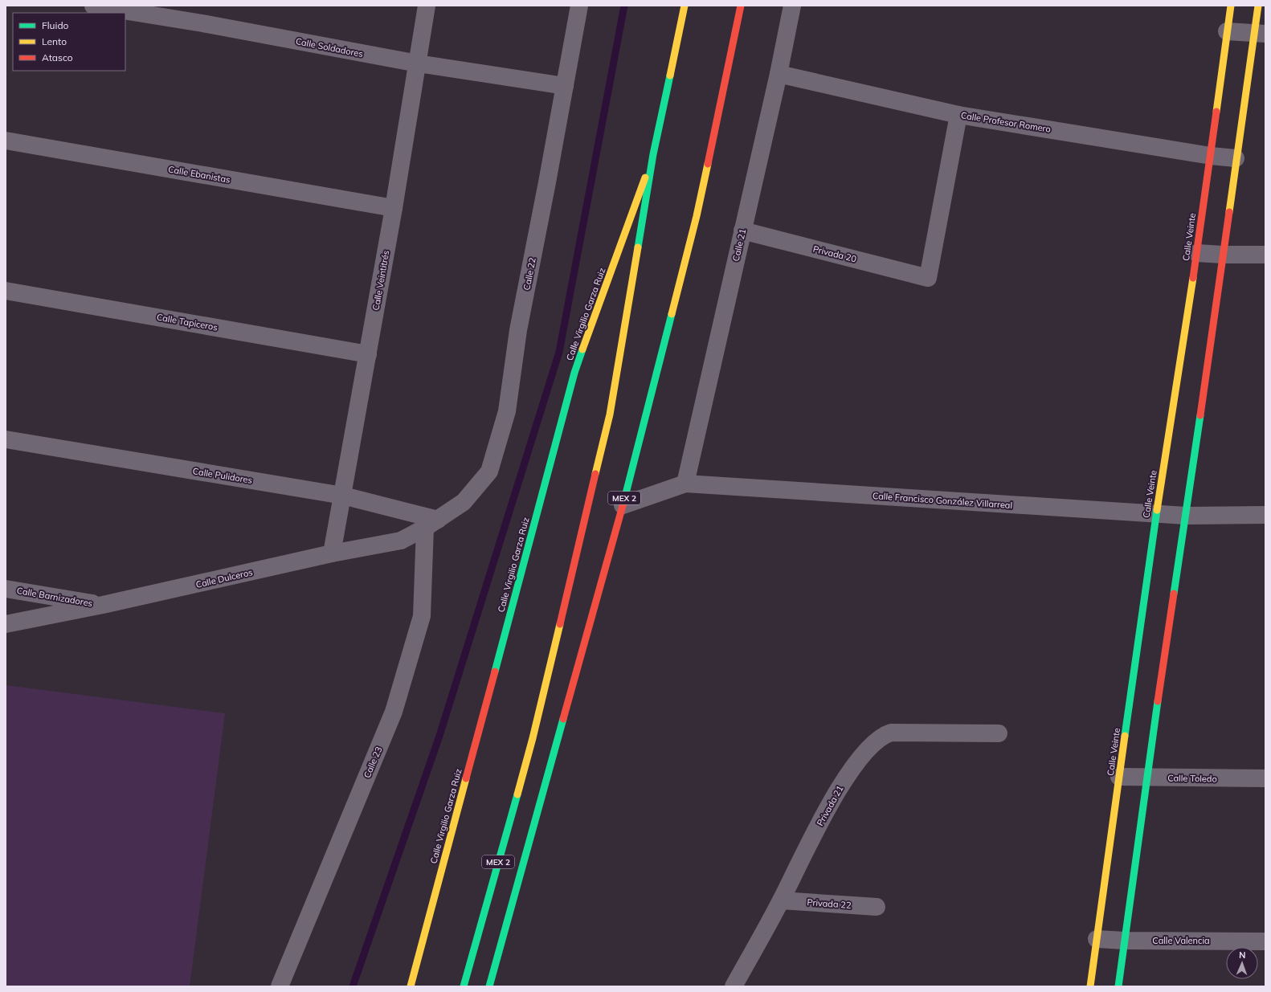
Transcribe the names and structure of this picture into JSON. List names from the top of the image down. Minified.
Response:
{"streets":{"main road":["Calle Veinte","Calle Virgilio Garza Ruiz","MEX 2"],"street":["Calle Soldadores","Calle Profesor Romero","Calle Ebanistas","Calle 21","Privada 20","Calle 22","Calle Veintitrés","Calle Tapiceros","Calle Pulidores","Calle Francisco González Villarreal","Calle Dulceros","Calle Barnizadores","Calle 23","Calle Toledo","Privada 21","Privada 22","Calle Valencia"]},"crossings":[["Calle Soldadores","Calle 22"],["Calle Soldadores","Calle Veintitrés"],["Calle Profesor Romero","Calle Veinte"],["Calle Profesor Romero","Calle 21"],["Calle Profesor Romero","Privada 20"],["Calle Ebanistas","Calle Veintitrés"],["Calle Veinte","Calle Francisco González Villarreal"],["Calle Veinte","Calle Toledo"],["Calle Veinte","Calle Valencia"],["Calle 21","Privada 20"],["Calle 21","Calle Francisco González Villarreal"],["Calle 22","Calle Pulidores"],["Calle 22","Calle Dulceros"],["Calle 22","Calle 23"],["Calle Veintitrés","Calle Tapiceros"],["Calle Veintitrés","Calle Pulidores"],["Calle Veintitrés","Calle Dulceros"],["Calle Virgilio Garza Ruiz","MEX 2"],["Calle Pulidores","Calle Dulceros"],["Calle Pulidores","Calle 23"],["MEX 2","Calle Francisco González Villarreal"],["Calle Dulceros","Calle Barnizadores"],["Calle Dulceros","Calle 23"],["Privada 21","Privada 22"]],"legend":["Fluido","Lento","Atasco"],"north":"top"}
